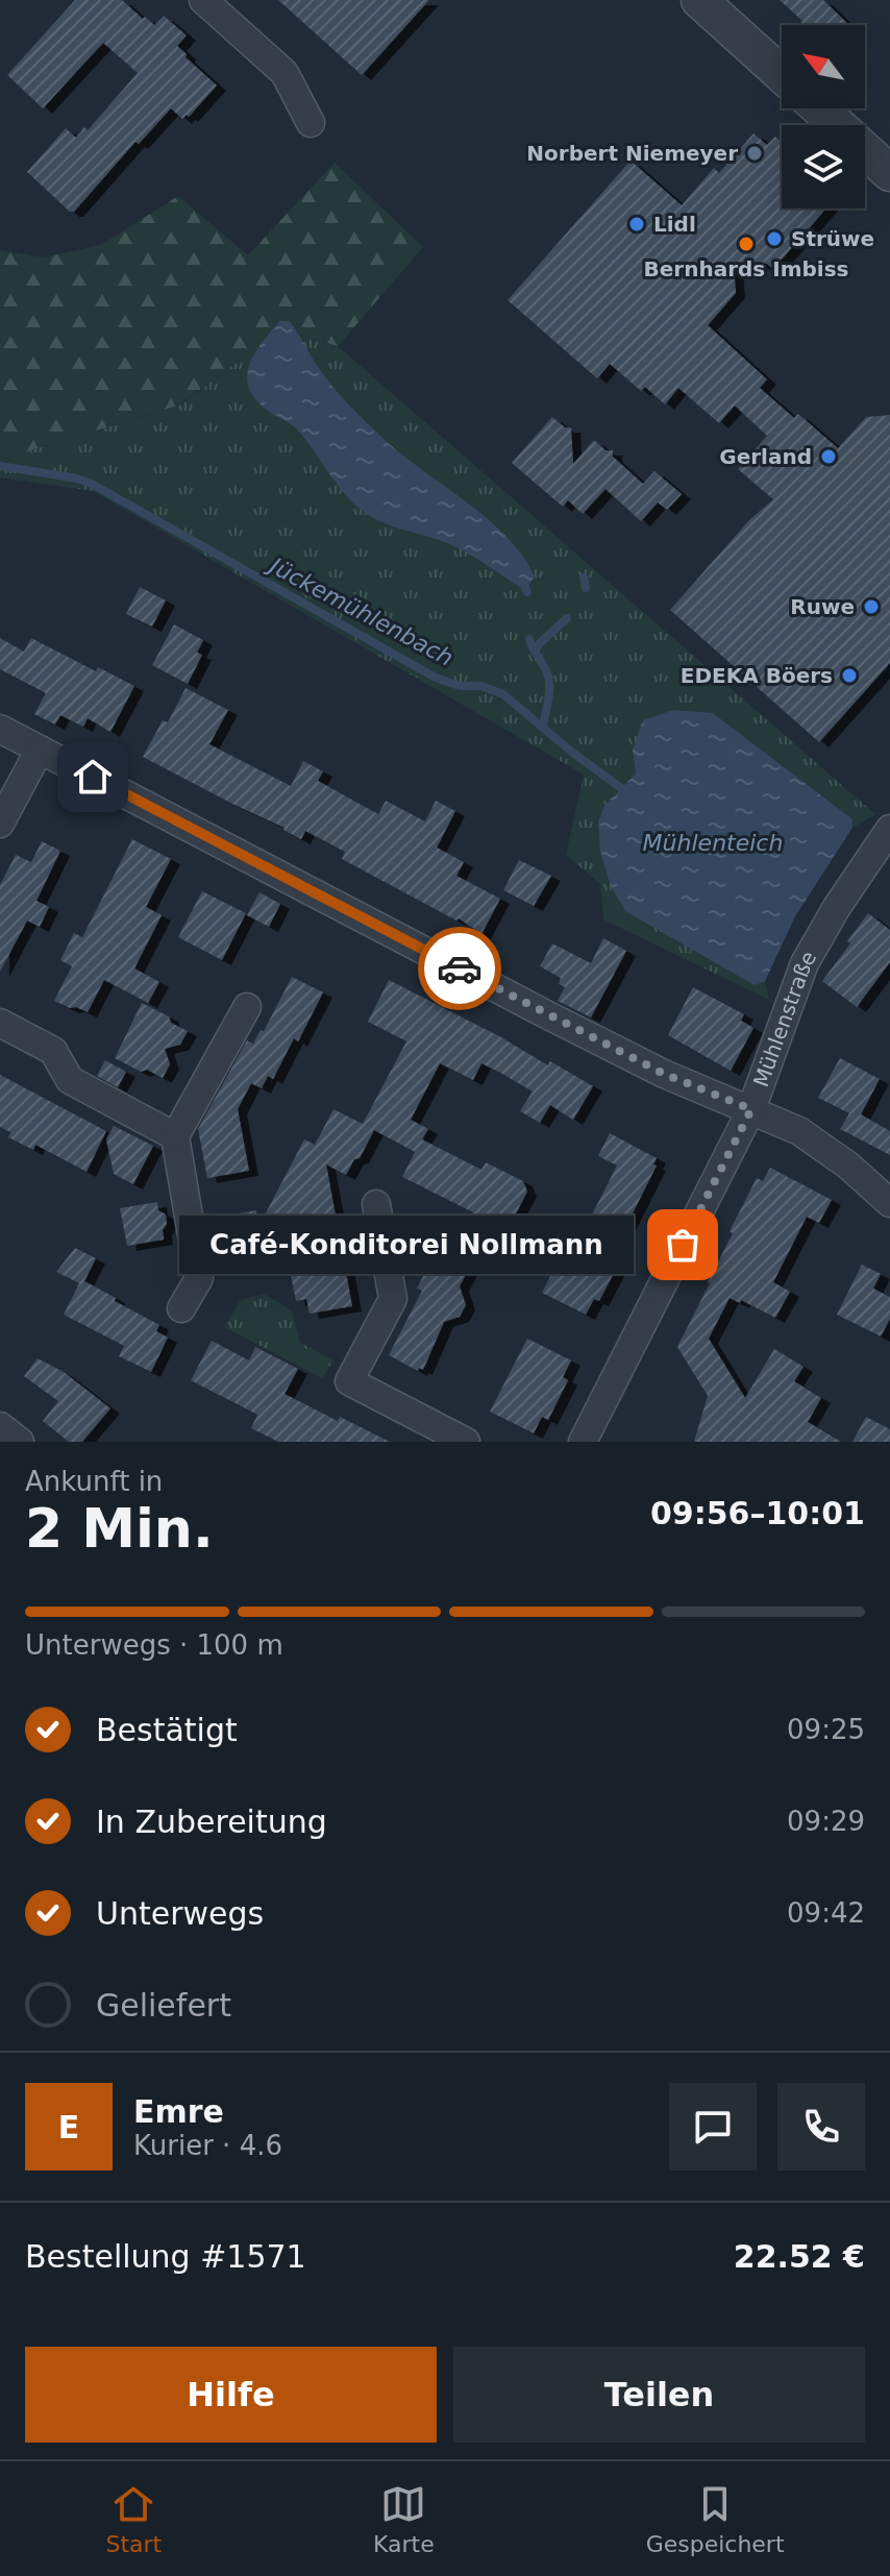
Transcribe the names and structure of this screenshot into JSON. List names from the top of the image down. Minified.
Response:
{"streets":{"street":["Mühlenstraße"]},"water":["Jückemühlenbach","Mühlenteich"],"places":["Norbert Niemeyer","Lidl","Strüwe","Bernhards Imbiss","Gerland","Ruwe","EDEKA Böers","Café-Konditorei Nollmann"],"north":"top left","page":{"bubble":"Café-Konditorei Nollmann","heading":["2 Min.","Ankunft in","09:56–10:01"],"panel":["Emre","Kurier · 4.6","Bestellung #1571","22.52 €"],"bar":"Unterwegs · 100 m","list":[["Bestätigt","09:25"],["In Zubereitung","09:29"],["Unterwegs","09:42"],"Geliefert"],"round":"E","buttons":["Hilfe","Teilen"],"tabs":["Start","Karte","Gespeichert"]}}
